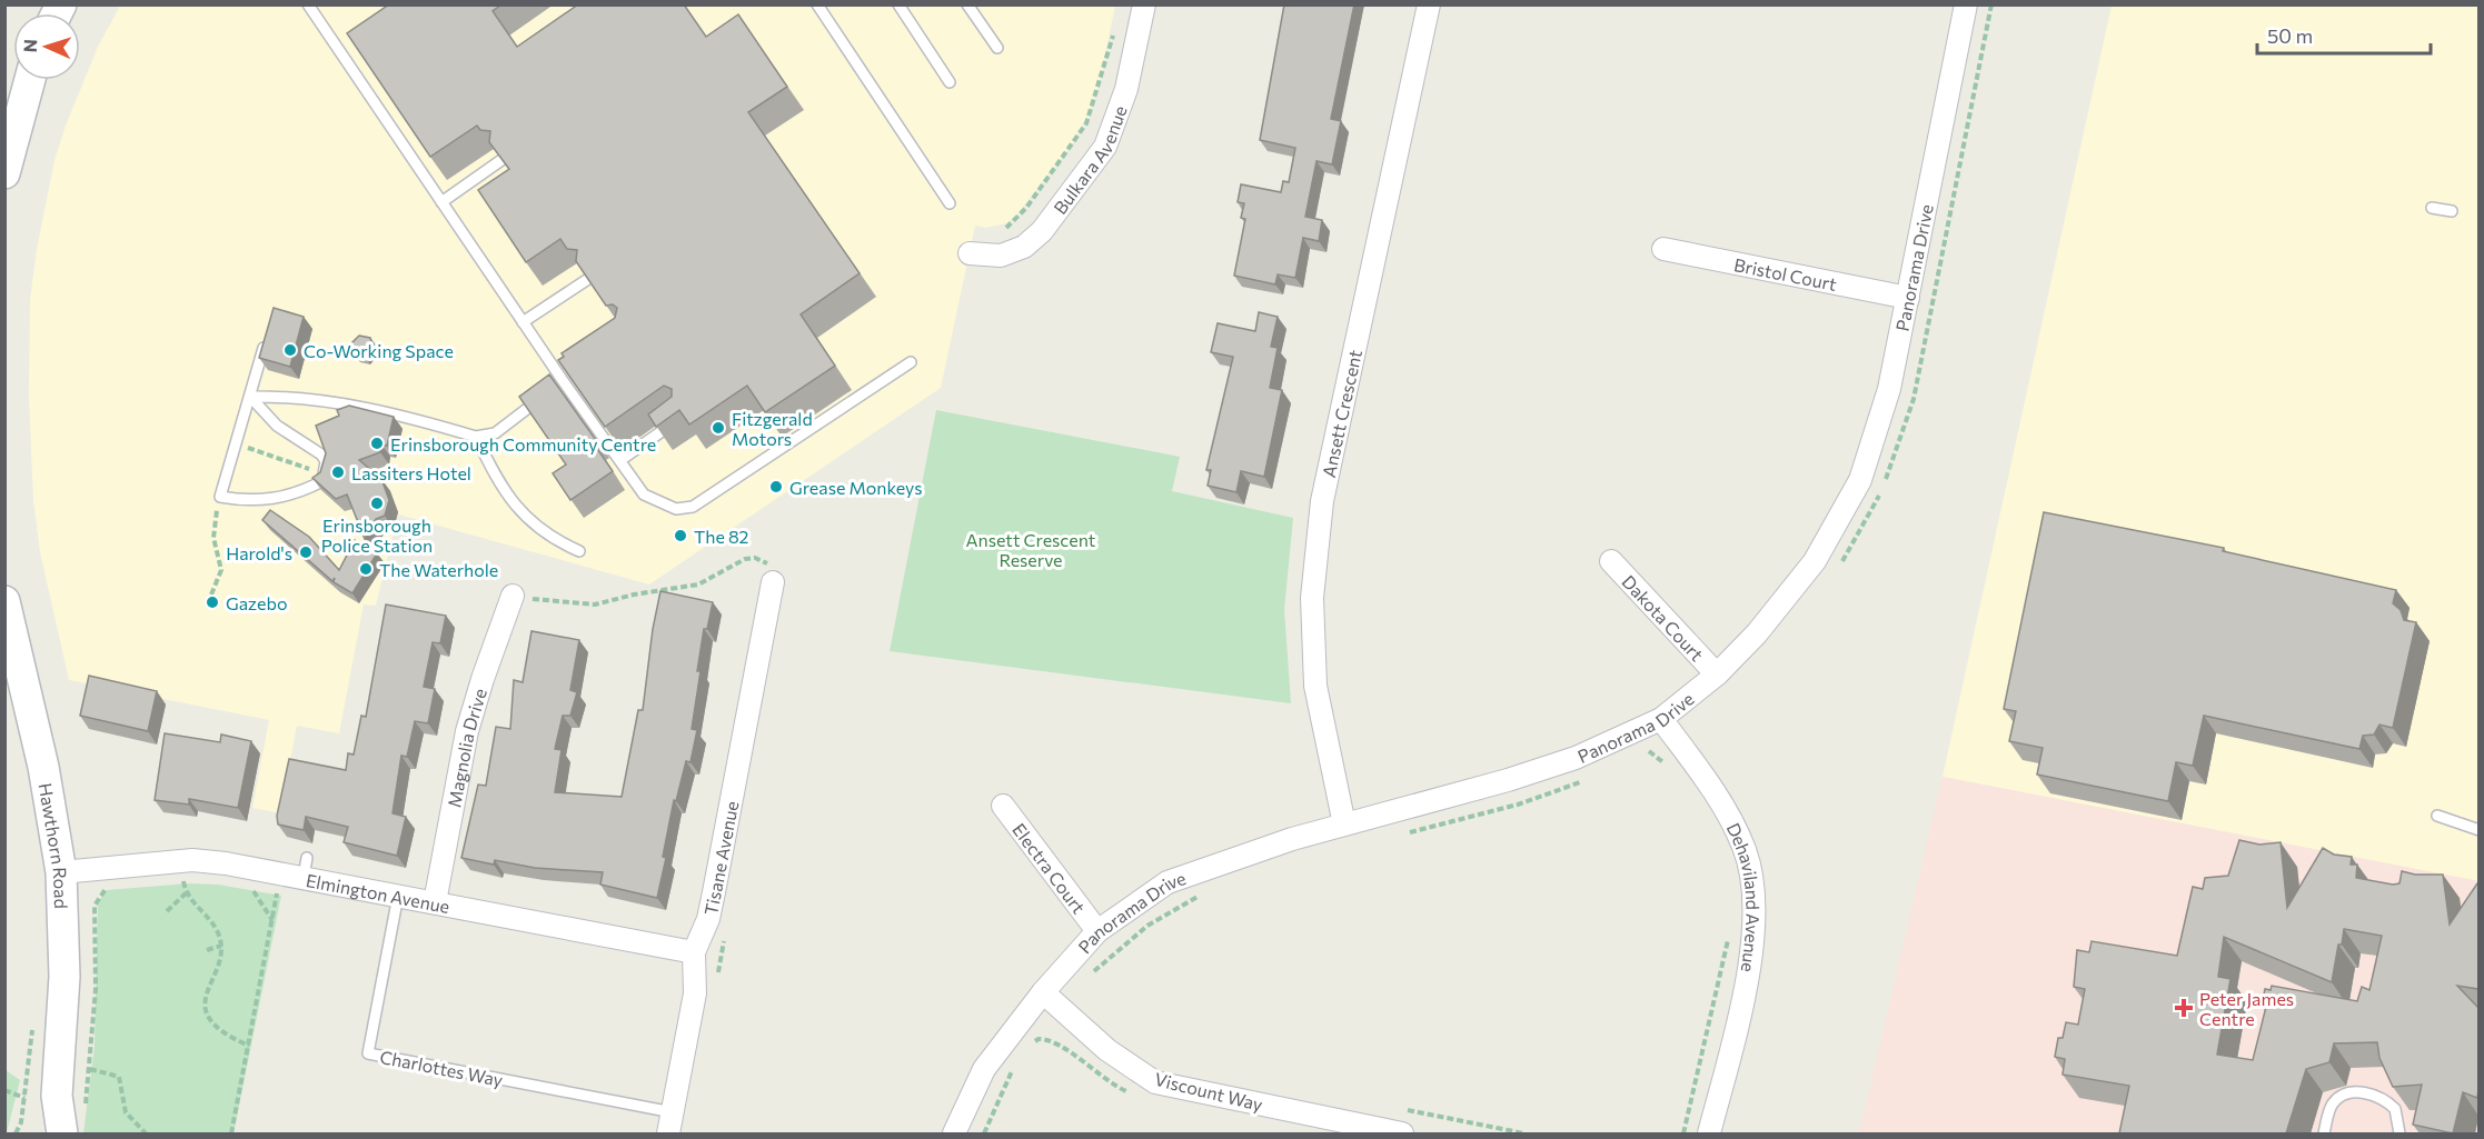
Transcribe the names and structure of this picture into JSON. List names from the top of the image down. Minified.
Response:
{"streets":{"main road":["Hawthorn Road"],"street":["Bulkara Avenue","Panorama Drive","Bristol Court","Ansett Crescent","Dakota Court","Magnolia Drive","Tisane Avenue","Electra Court","Elmington Avenue","Dehaviland Avenue","Viscount Way"],"lane":["Charlottes Way"]},"crossings":[["Panorama Drive","Bristol Court"],["Panorama Drive","Ansett Crescent"],["Panorama Drive","Dakota Court"],["Panorama Drive","Electra Court"],["Panorama Drive","Dehaviland Avenue"],["Panorama Drive","Viscount Way"],["Magnolia Drive","Elmington Avenue"],["Hawthorn Road","Elmington Avenue"],["Tisane Avenue","Elmington Avenue"],["Tisane Avenue","Charlottes Way"],["Elmington Avenue","Charlottes Way"]],"parks":["Ansett Crescent Reserve"],"places":{"other":["Co-Working Space","Fitzgerald Motors","Erinsborough Community Centre","Lassiters Hotel","Grease Monkeys","Erinsborough Police Station","The 82","Harold's","The Waterhole","Gazebo"],"health":["Peter James Centre"]},"scale_bar":"50 m","north":"left"}
